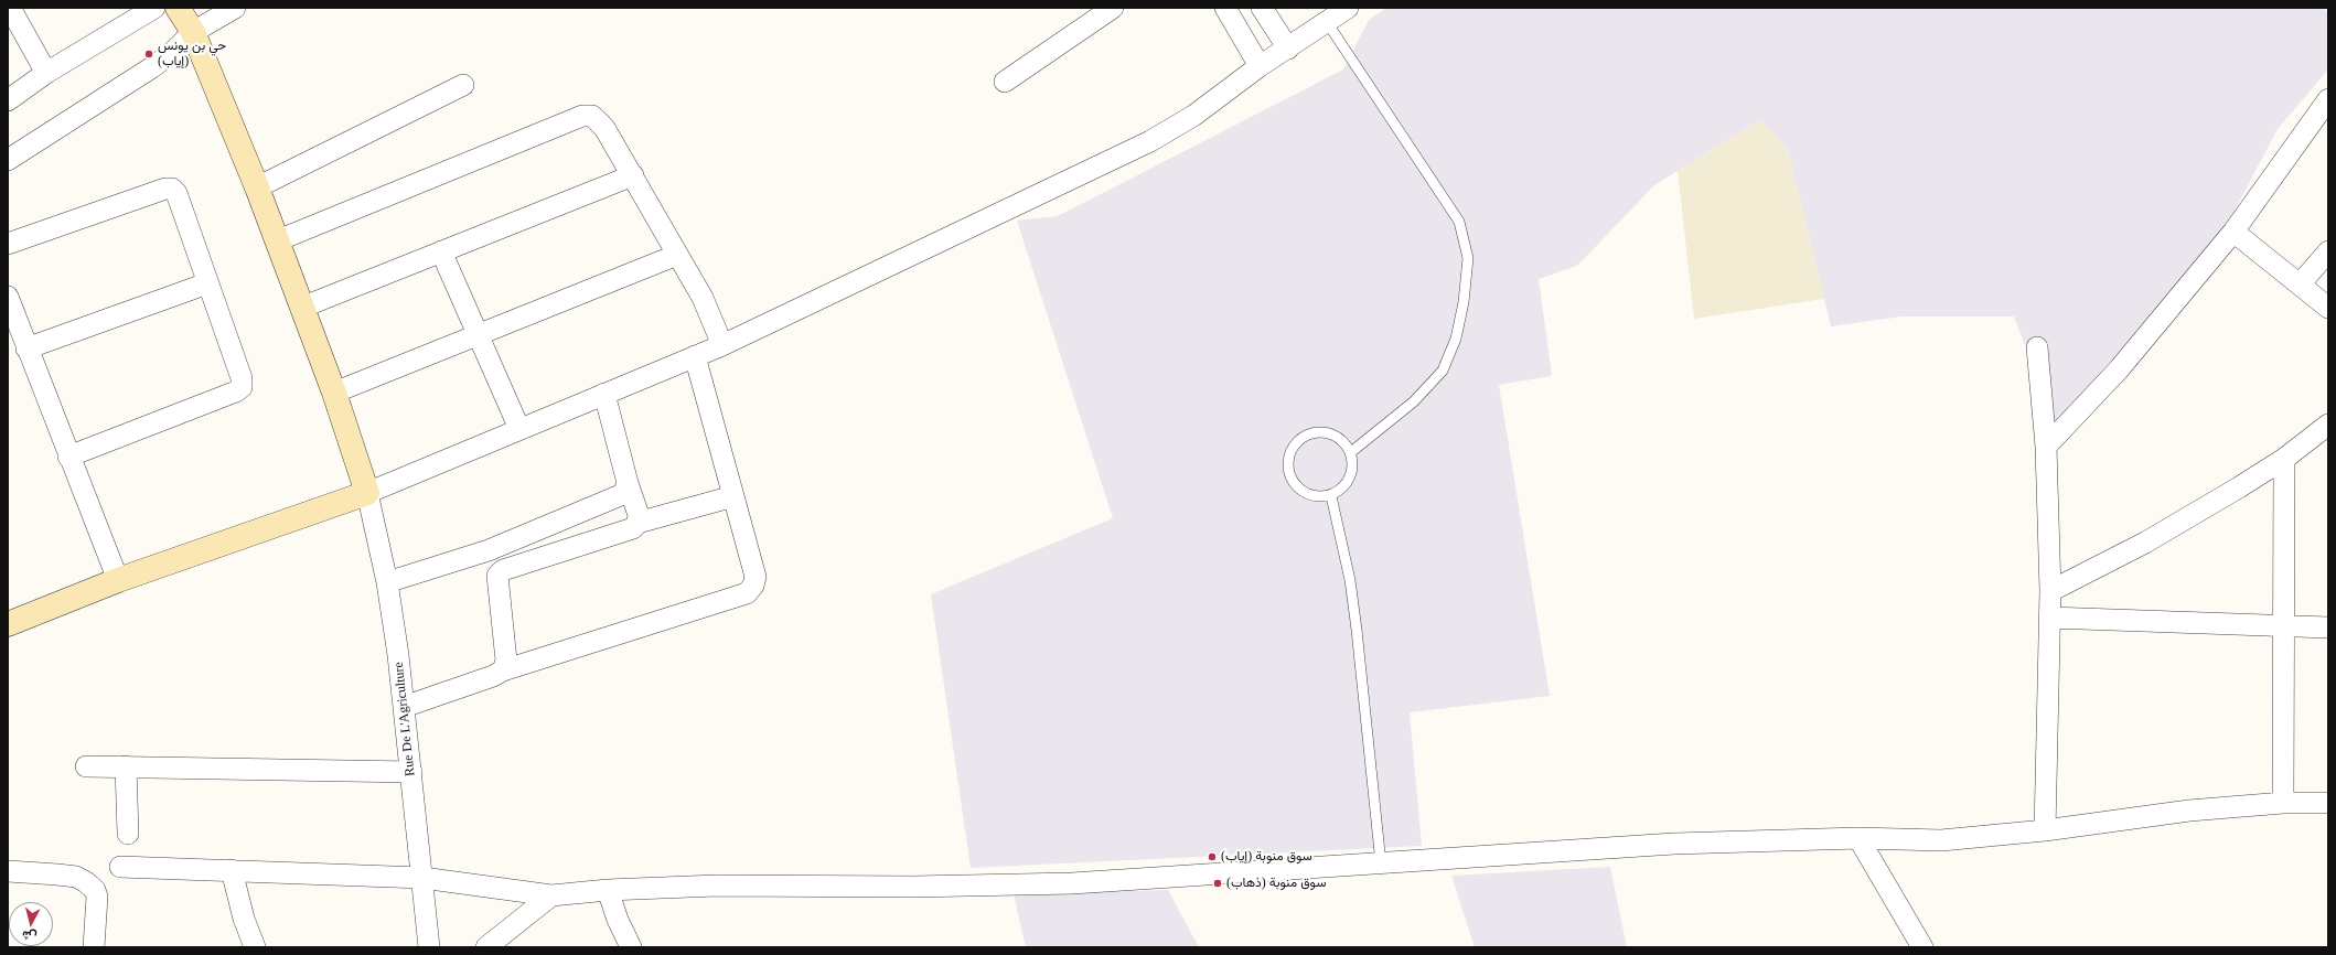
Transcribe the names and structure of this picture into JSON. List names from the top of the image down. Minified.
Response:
{"streets":{"street":["Rue De L'Agriculture"]},"places":["حي بن يونس (إياب)","سوق منوبة (إياب)","سوق منوبة (ذهاب)"],"north":"bottom"}
